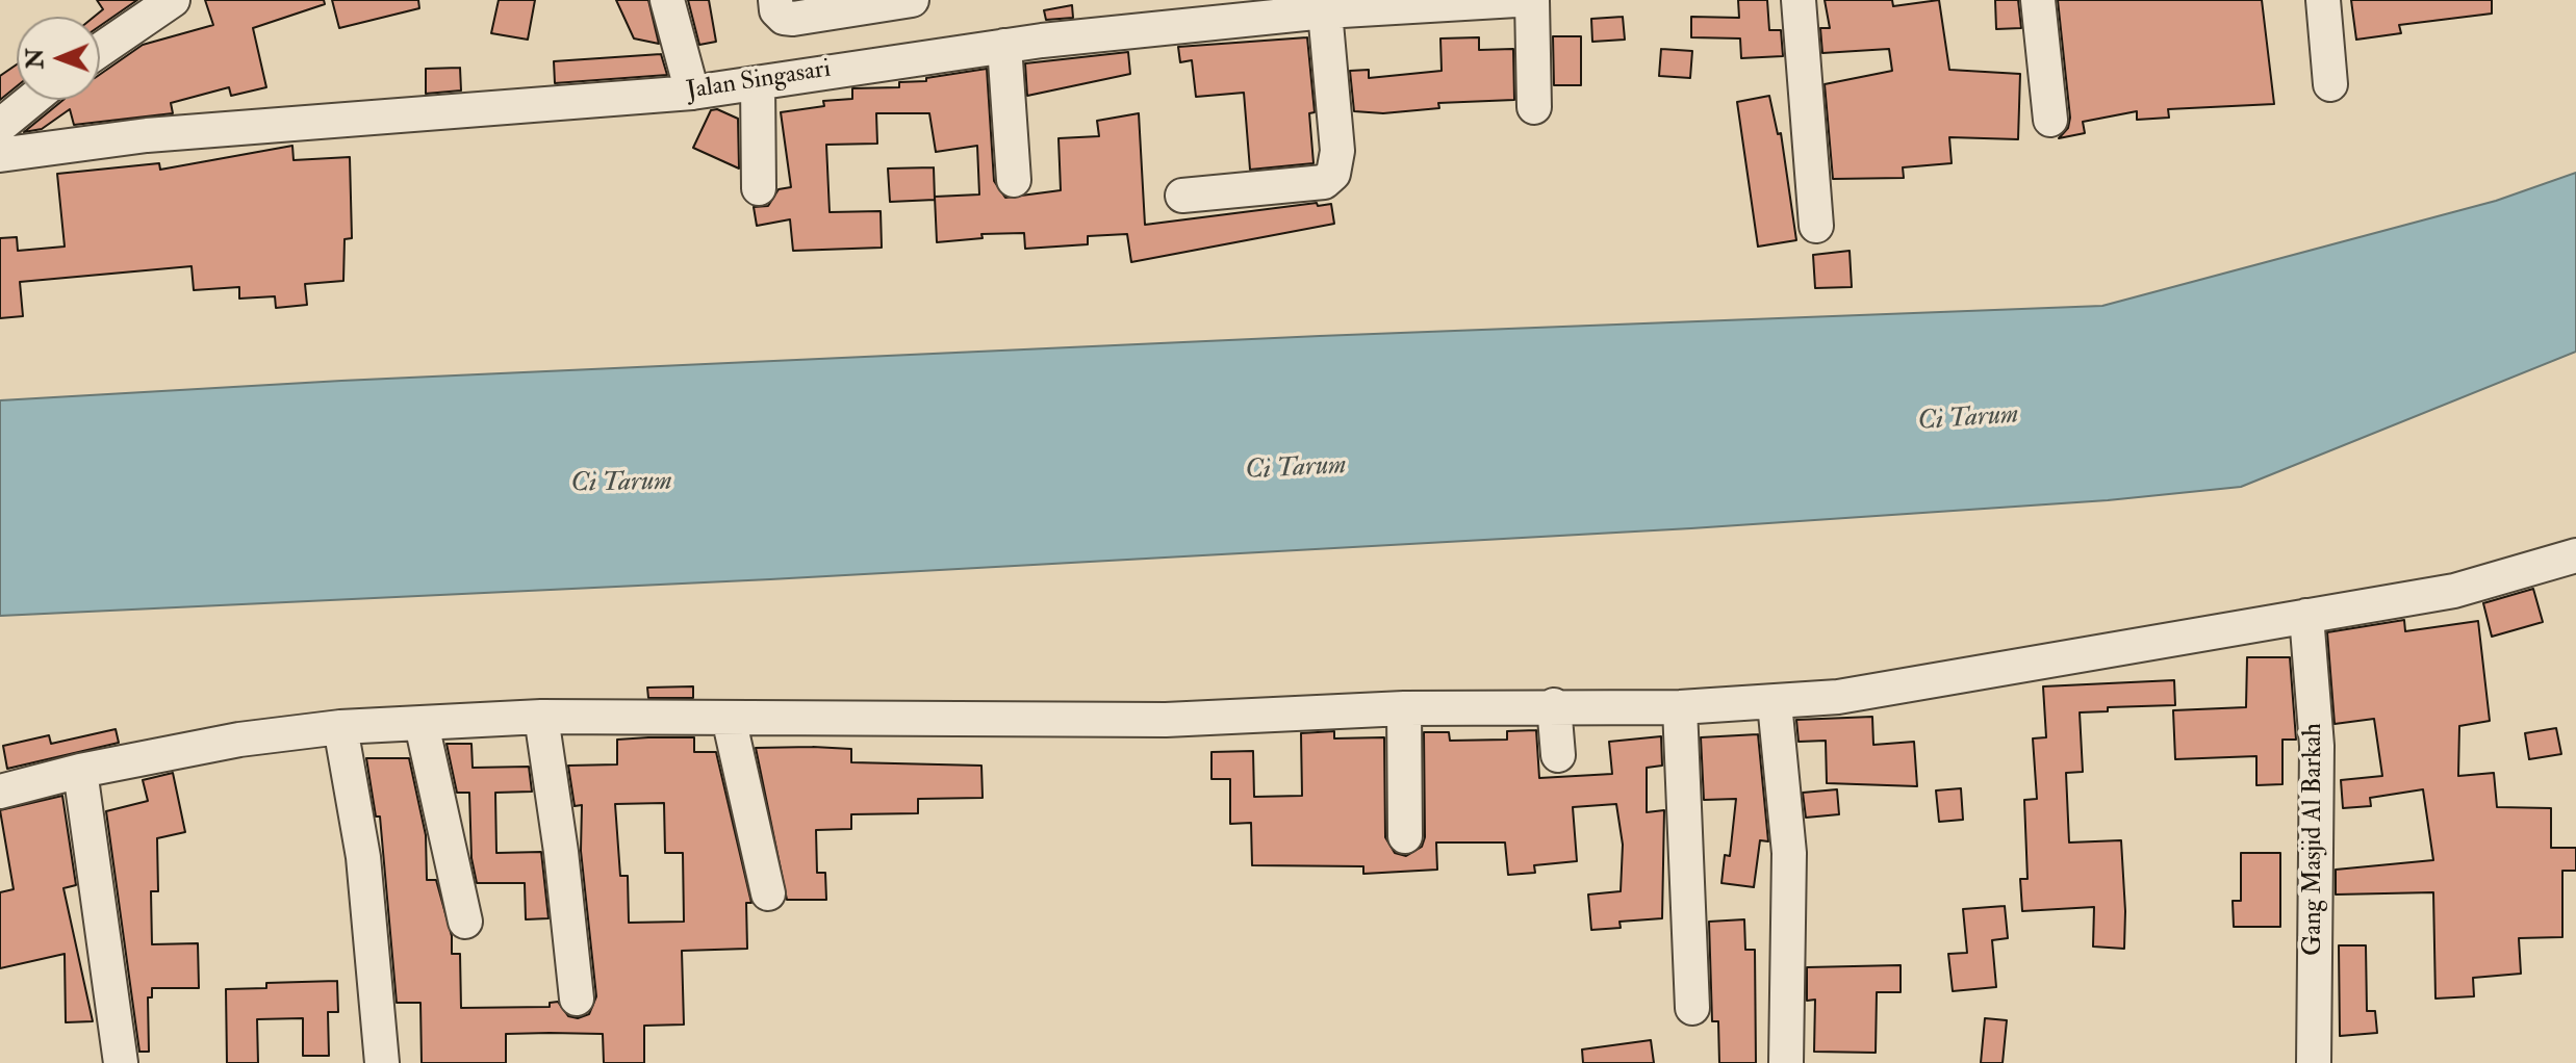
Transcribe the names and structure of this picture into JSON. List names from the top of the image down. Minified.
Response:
{"streets":{"street":["Jalan Singasari","Gang Masjid Al Barkah"]},"water":["Ci Tarum"],"north":"left"}
